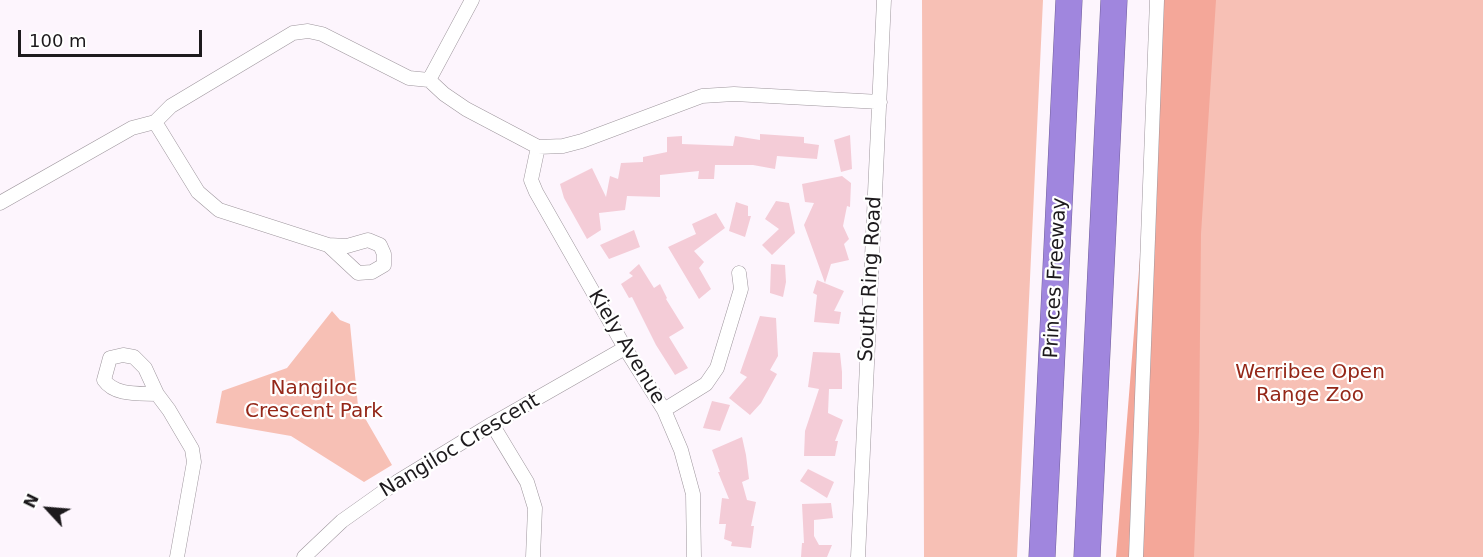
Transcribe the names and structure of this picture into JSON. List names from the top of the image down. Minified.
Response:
{"streets":{"highway":["Princes Freeway"],"street":["South Ring Road","Kiely Avenue","Nangiloc Crescent"]},"crossings":[["Kiely Avenue","Nangiloc Crescent"]],"parks":["Werribee Open Range Zoo","Nangiloc Crescent Park"],"scale_bar":"100 m","north":"top left"}
